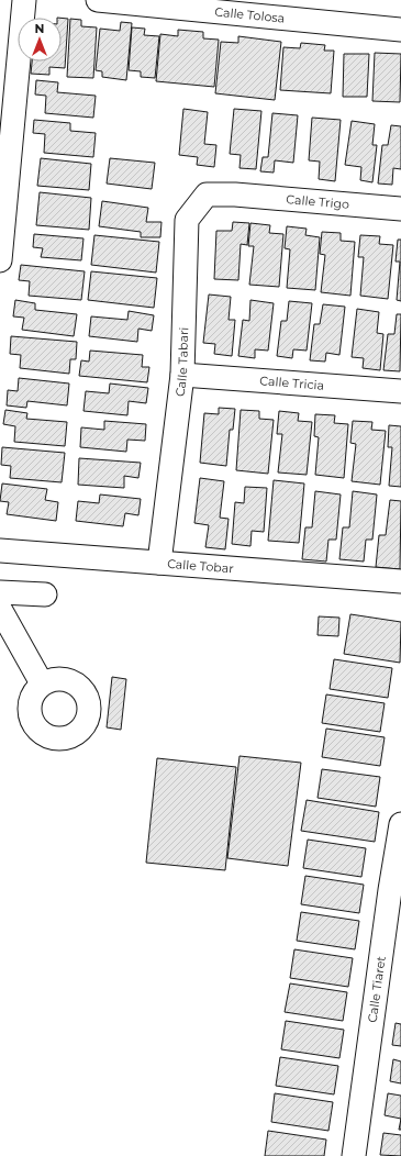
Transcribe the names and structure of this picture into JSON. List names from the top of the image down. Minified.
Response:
{"streets":{"street":["Calle Tolosa","Calle Trigo","Calle Tabari","Calle Tricia","Calle Tobar","Calle Tiaret"]},"crossings":[["Calle Trigo","Calle Tabari"],["Calle Tabari","Calle Tricia"],["Calle Tabari","Calle Tobar"]],"north":"top"}
